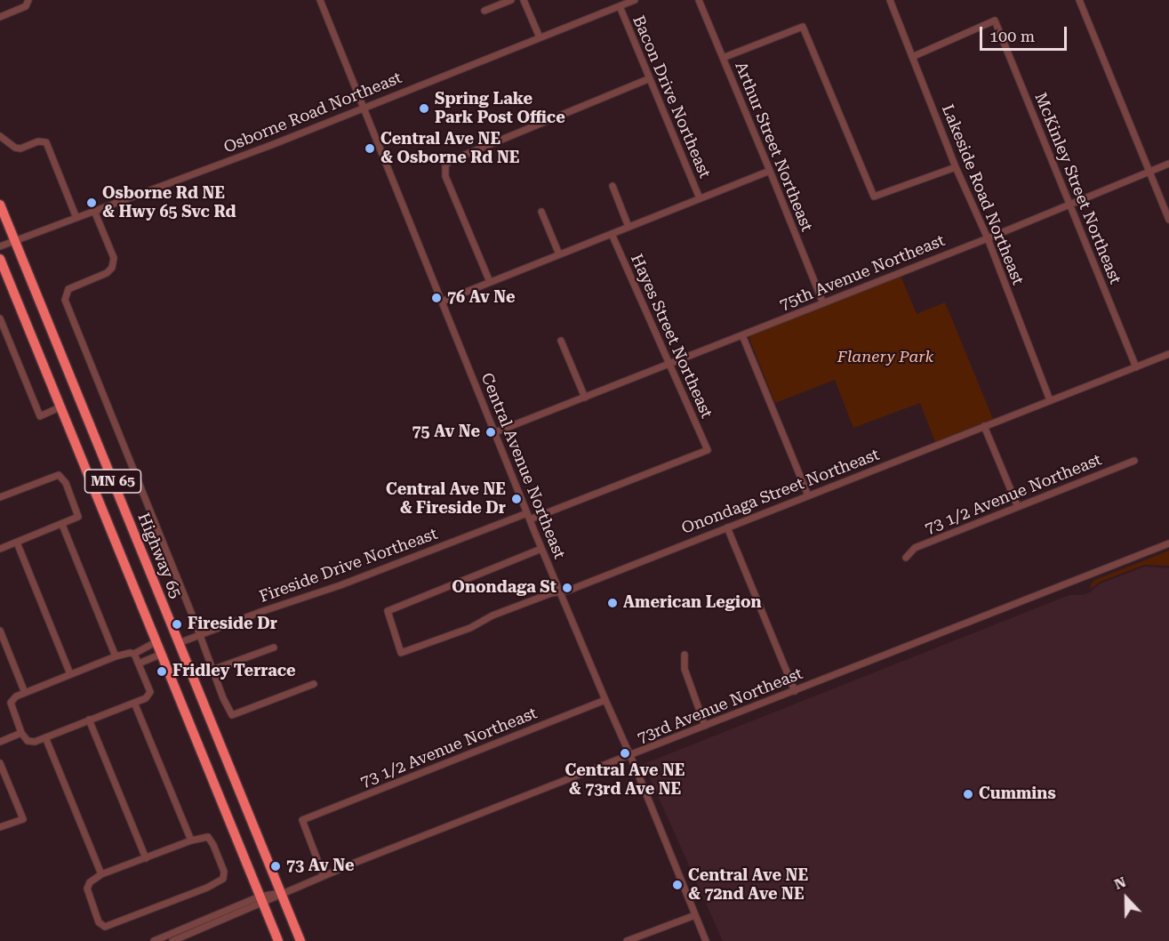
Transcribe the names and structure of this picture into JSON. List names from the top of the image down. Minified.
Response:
{"streets":{"highway":["MN 65","Highway 65"],"street":["Bacon Drive Northeast","Osborne Road Northeast","Arthur Street Northeast","McKinley Street Northeast","Lakeside Road Northeast","75th Avenue Northeast","Hayes Street Northeast","Central Avenue Northeast","Onondaga Street Northeast","73 1/2 Avenue Northeast","Fireside Drive Northeast","73rd Avenue Northeast"]},"crossings":[["Bacon Drive Northeast","Osborne Road Northeast"],["Osborne Road Northeast","Central Avenue Northeast"],["Osborne Road Northeast","MN 65"],["Osborne Road Northeast","Highway 65"],["Arthur Street Northeast","75th Avenue Northeast"],["McKinley Street Northeast","Lakeside Road Northeast"],["McKinley Street Northeast","75th Avenue Northeast"],["McKinley Street Northeast","Onondaga Street Northeast"],["Lakeside Road Northeast","75th Avenue Northeast"],["Lakeside Road Northeast","Onondaga Street Northeast"],["75th Avenue Northeast","Hayes Street Northeast"],["75th Avenue Northeast","Central Avenue Northeast"],["Hayes Street Northeast","Fireside Drive Northeast"],["Central Avenue Northeast","Onondaga Street Northeast"],["Central Avenue Northeast","73 1/2 Avenue Northeast"],["Central Avenue Northeast","Fireside Drive Northeast"],["Central Avenue Northeast","73rd Avenue Northeast"],["MN 65","Highway 65"],["MN 65","73rd Avenue Northeast"],["73 1/2 Avenue Northeast","73rd Avenue Northeast"],["Highway 65","Fireside Drive Northeast"],["Highway 65","73rd Avenue Northeast"]],"parks":["Flanery Park"],"places":["Spring Lake Park Post Office","Central Ave NE & Osborne Rd NE","Osborne Rd NE & Hwy 65 Svc Rd","76 Av Ne","75 Av Ne","Central Ave NE & Fireside Dr","Onondaga St","American Legion","Fireside Dr","Fridley Terrace","Central Ave NE & 73rd Ave NE","Cummins","73 Av Ne","Central Ave NE & 72nd Ave NE"],"scale_bar":"100 m","north":"top"}
